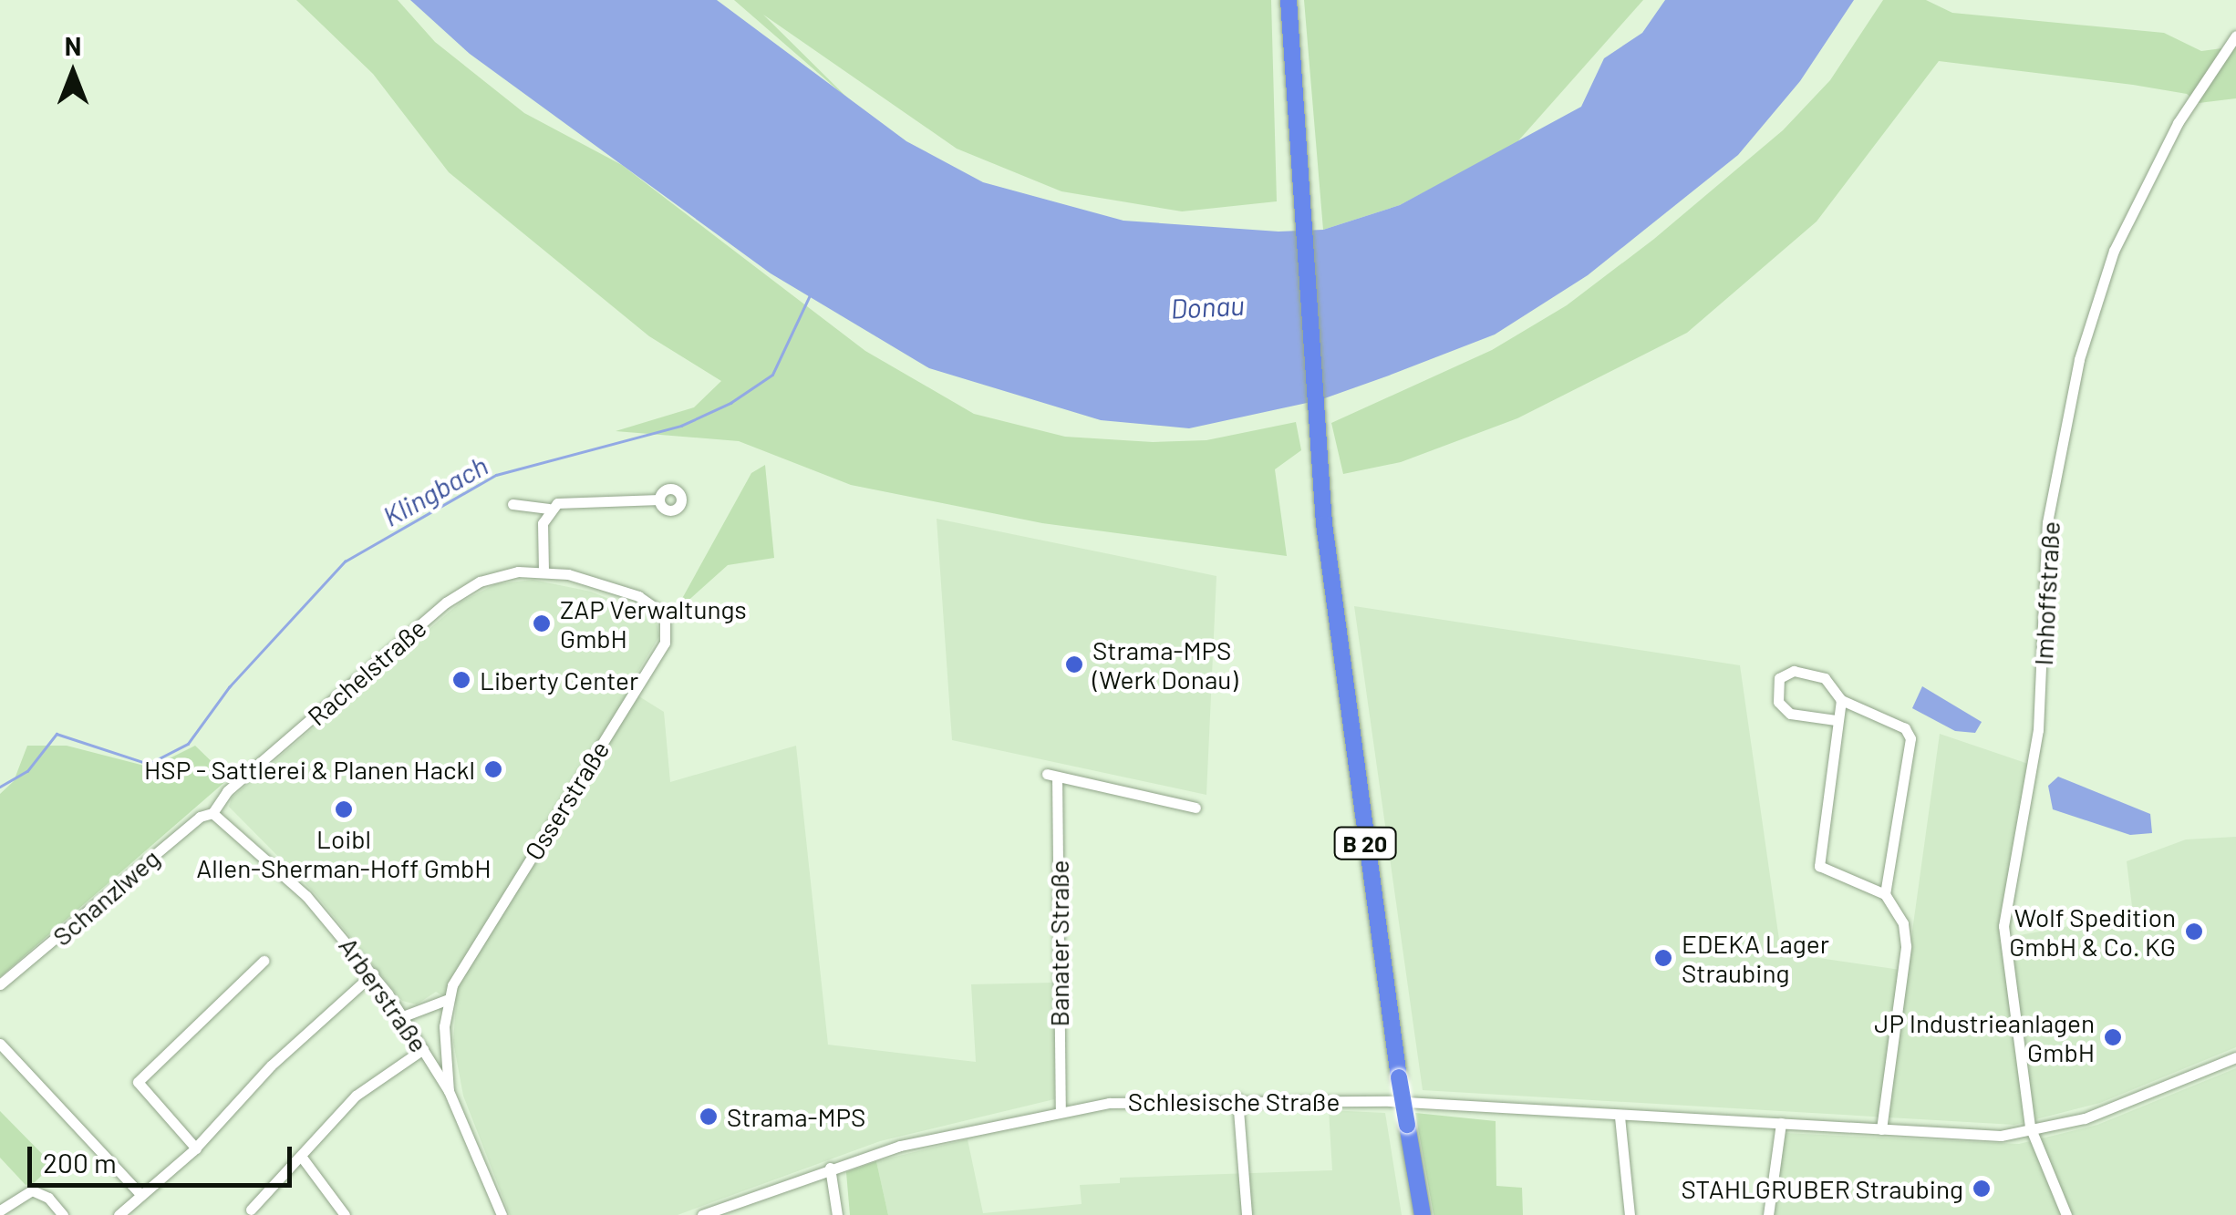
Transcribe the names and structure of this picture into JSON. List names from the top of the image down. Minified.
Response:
{"streets":{"highway":["B 20"],"street":["Imhoffstraße","Rachelstraße","Osserstraße","Schanzlweg","Banater Straße","Arberstraße","Schlesische Straße"]},"crossings":[["Imhoffstraße","Schlesische Straße"],["Rachelstraße","Osserstraße"],["Rachelstraße","Schanzlweg"],["Rachelstraße","Arberstraße"],["Schanzlweg","Arberstraße"],["Banater Straße","Schlesische Straße"]],"water":["Donau","Klingbach"],"places":["ZAP Verwaltungs GmbH","Strama-MPS (Werk Donau)","Liberty Center","HSP - Sattlerei & Planen Hackl","Loibl Allen-Sherman-Hoff GmbH","Wolf Spedition GmbH & Co. KG","EDEKA Lager Straubing","JP Industrieanlagen GmbH","Strama-MPS","STAHLGRUBER Straubing"],"scale_bar":"200 m","north":"top"}
